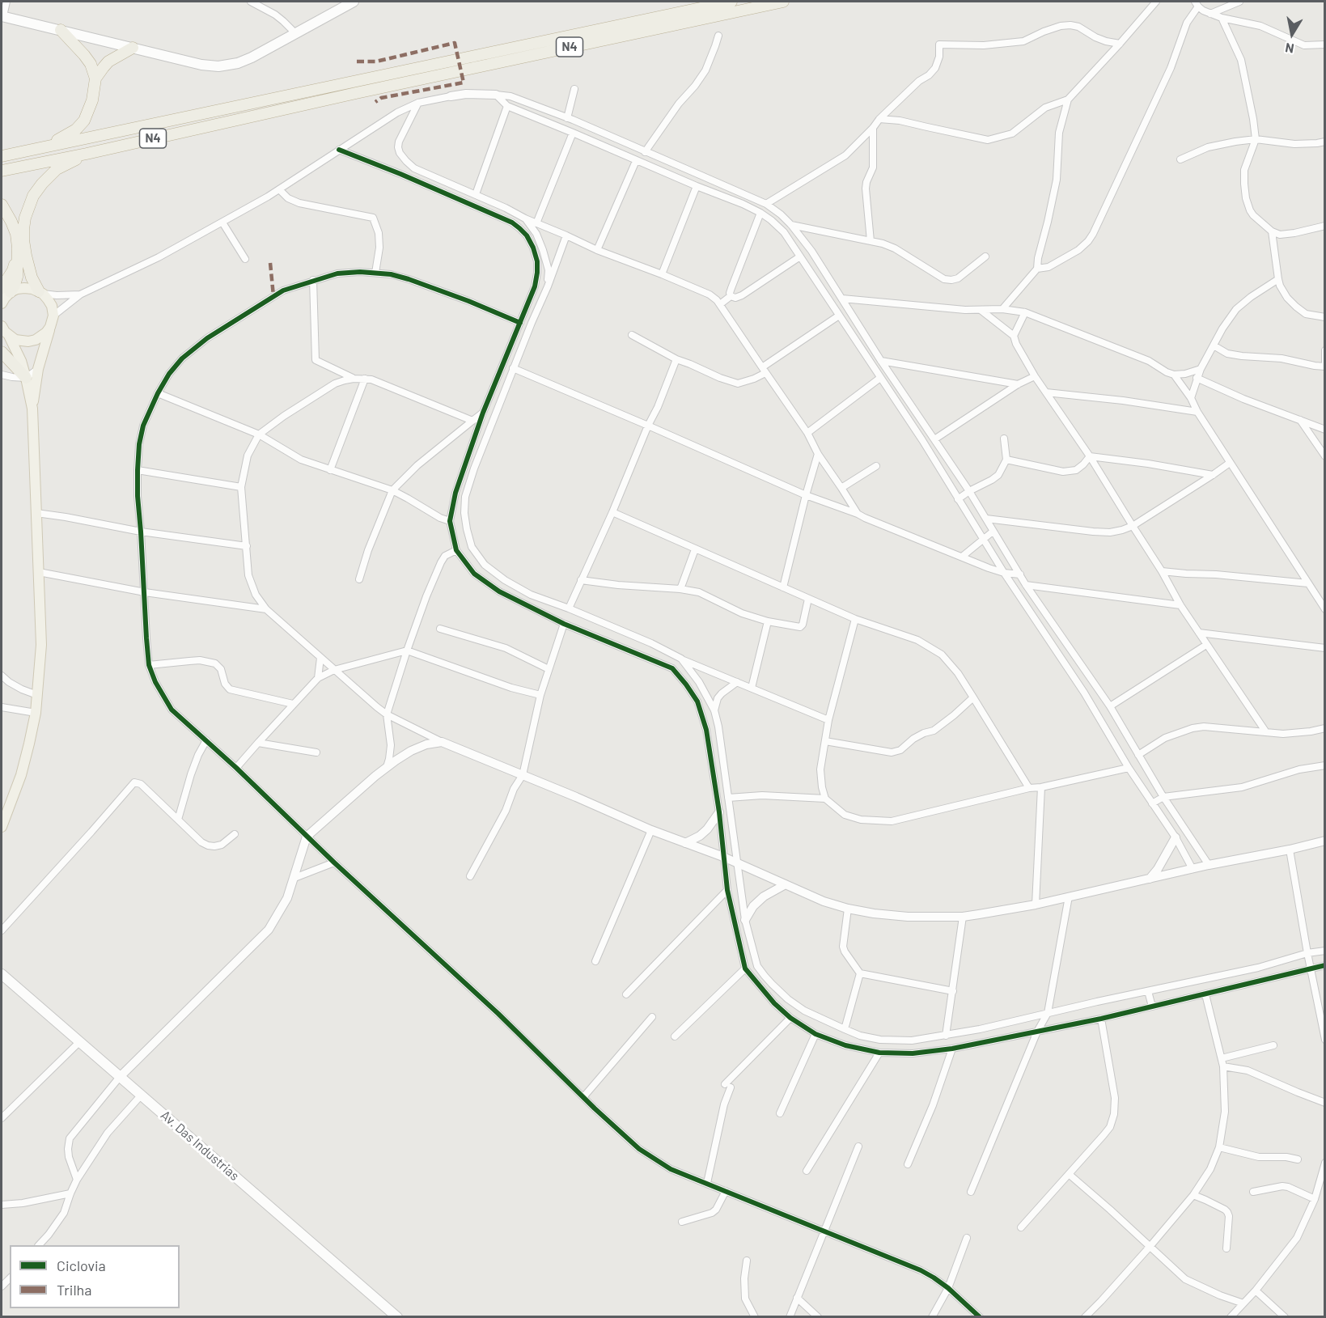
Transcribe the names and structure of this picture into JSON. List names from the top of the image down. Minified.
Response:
{"streets":{"highway":["N4"],"main road":["Av. Das Industrias"]},"legend":["Ciclovia","Trilha"],"north":"bottom"}
